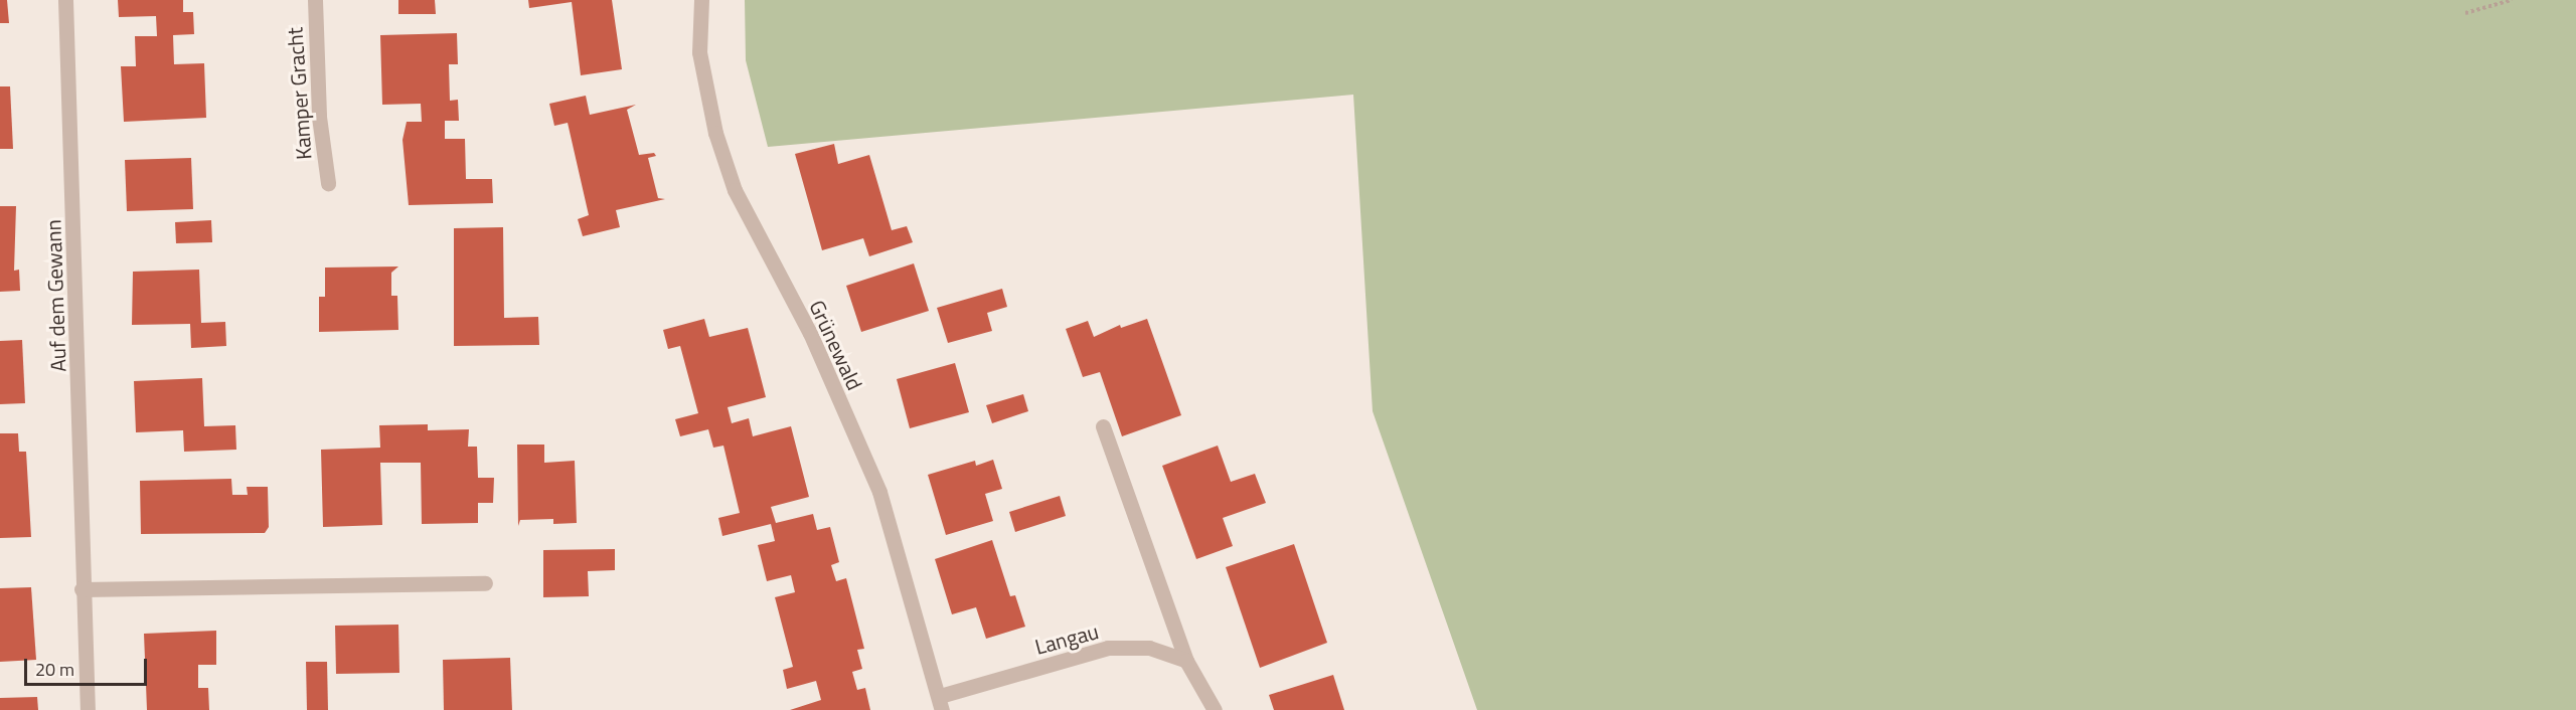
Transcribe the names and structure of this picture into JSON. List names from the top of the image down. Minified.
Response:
{"streets":{"street":["Kamper Gracht","Auf dem Gewann","Grünewald","Langau"]},"crossings":[["Grünewald","Langau"]],"scale_bar":"20 m"}
